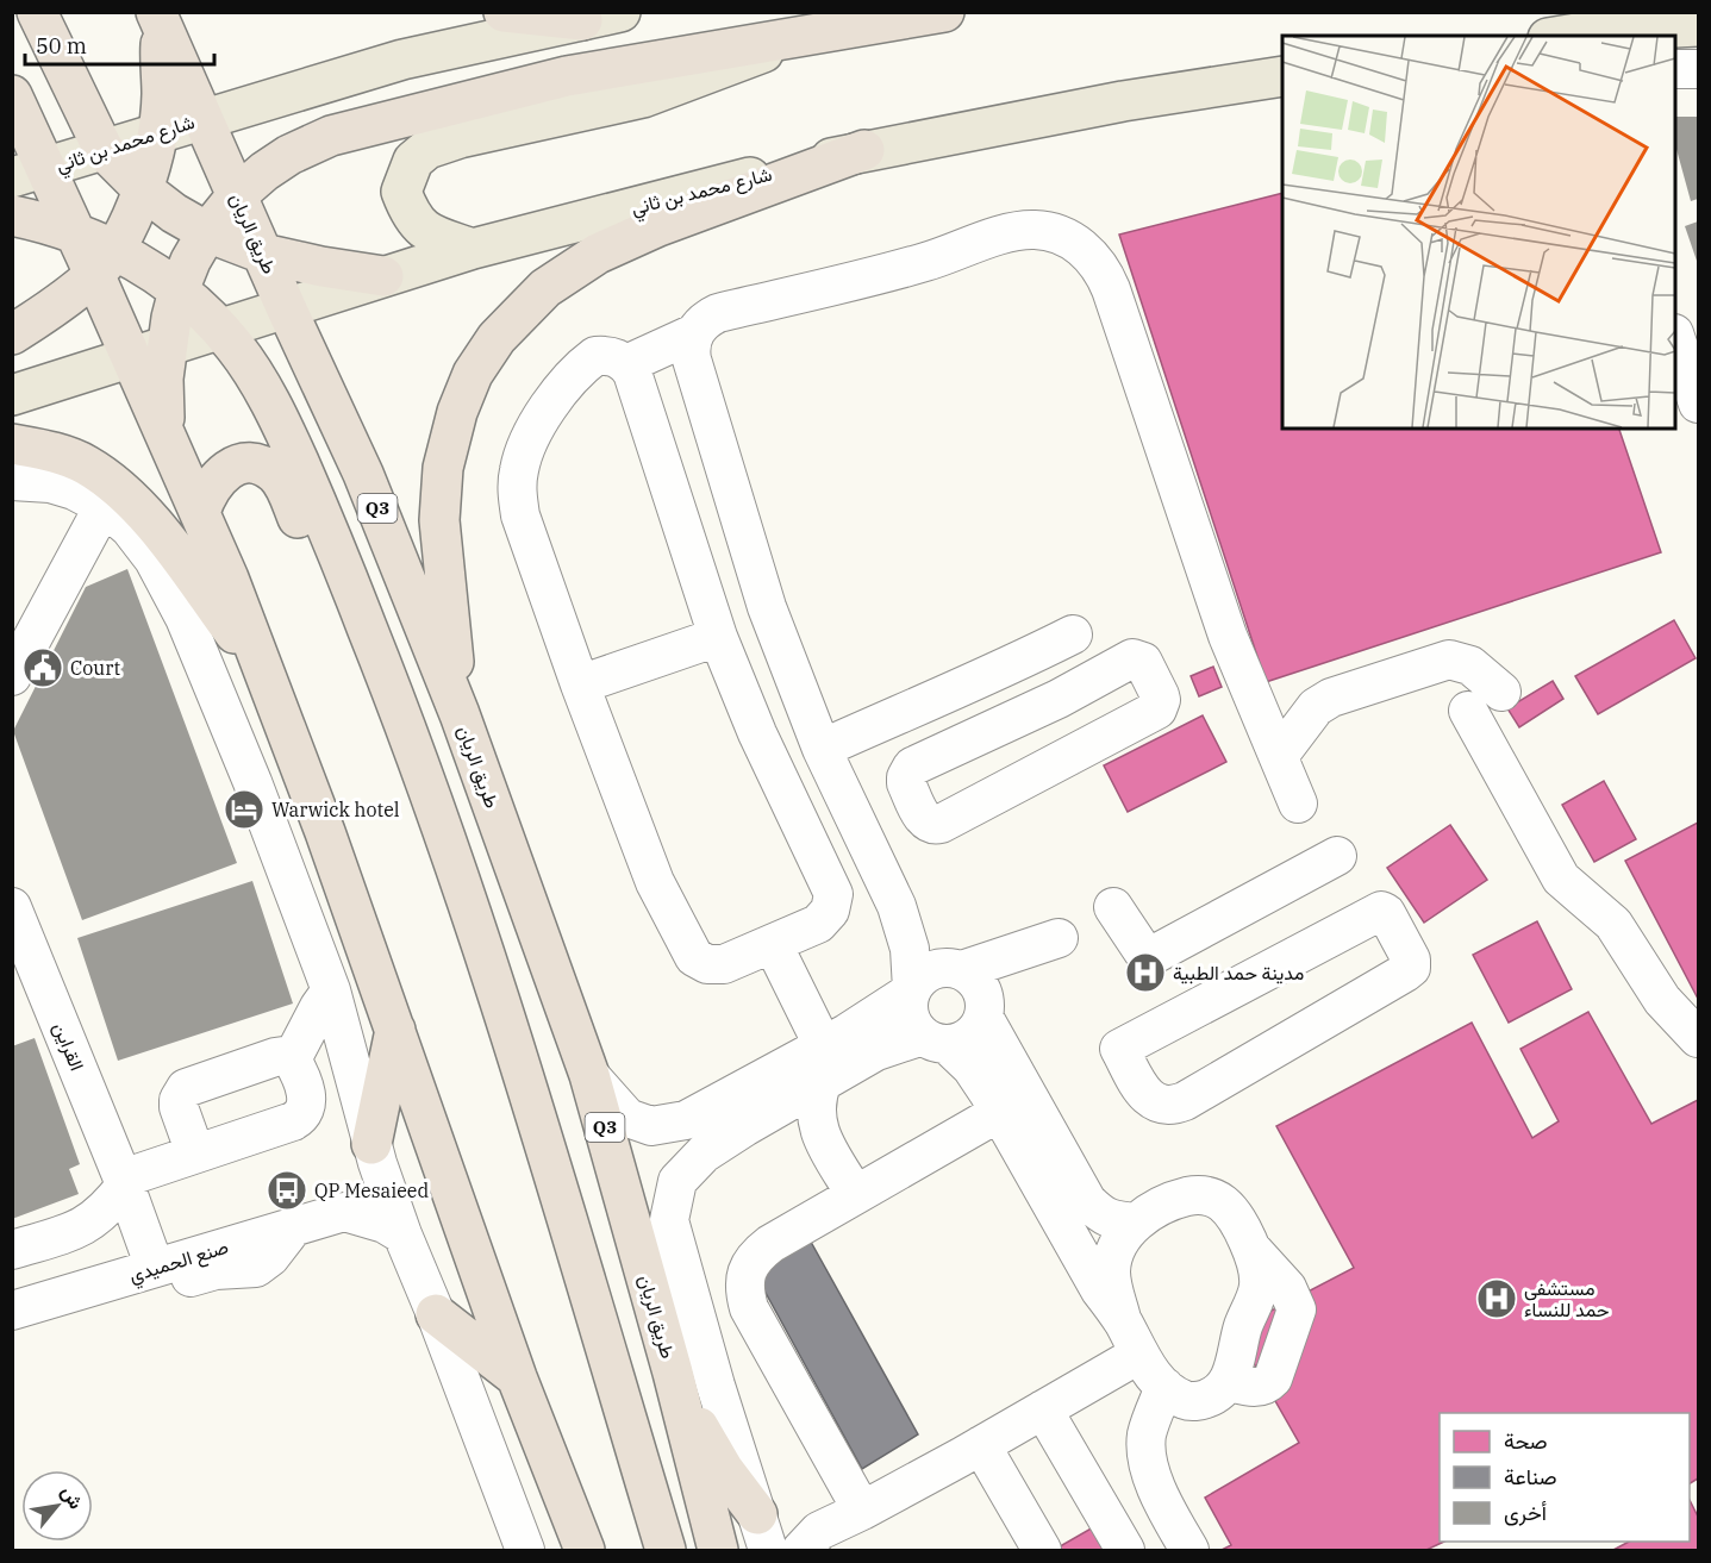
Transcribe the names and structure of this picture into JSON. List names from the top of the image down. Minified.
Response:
{"streets":{"highway":["طريق الريان","Q3"],"main road":["شارع محمد بن ثاني"],"street":["القراين","صنع الحميدي"]},"crossings":[["شارع محمد بن ثاني","طريق الريان"],["القراين","صنع الحميدي"]],"places":{"public building":["Court"],"hotel":["Warwick hotel"],"hospital":["مدينة حمد الطبية","مستشفى حمد للنساء"],"bus stop":["QP Mesaieed"]},"legend":["صحة","صناعة","أخرى"],"scale_bar":"50 m","north":"top right"}
